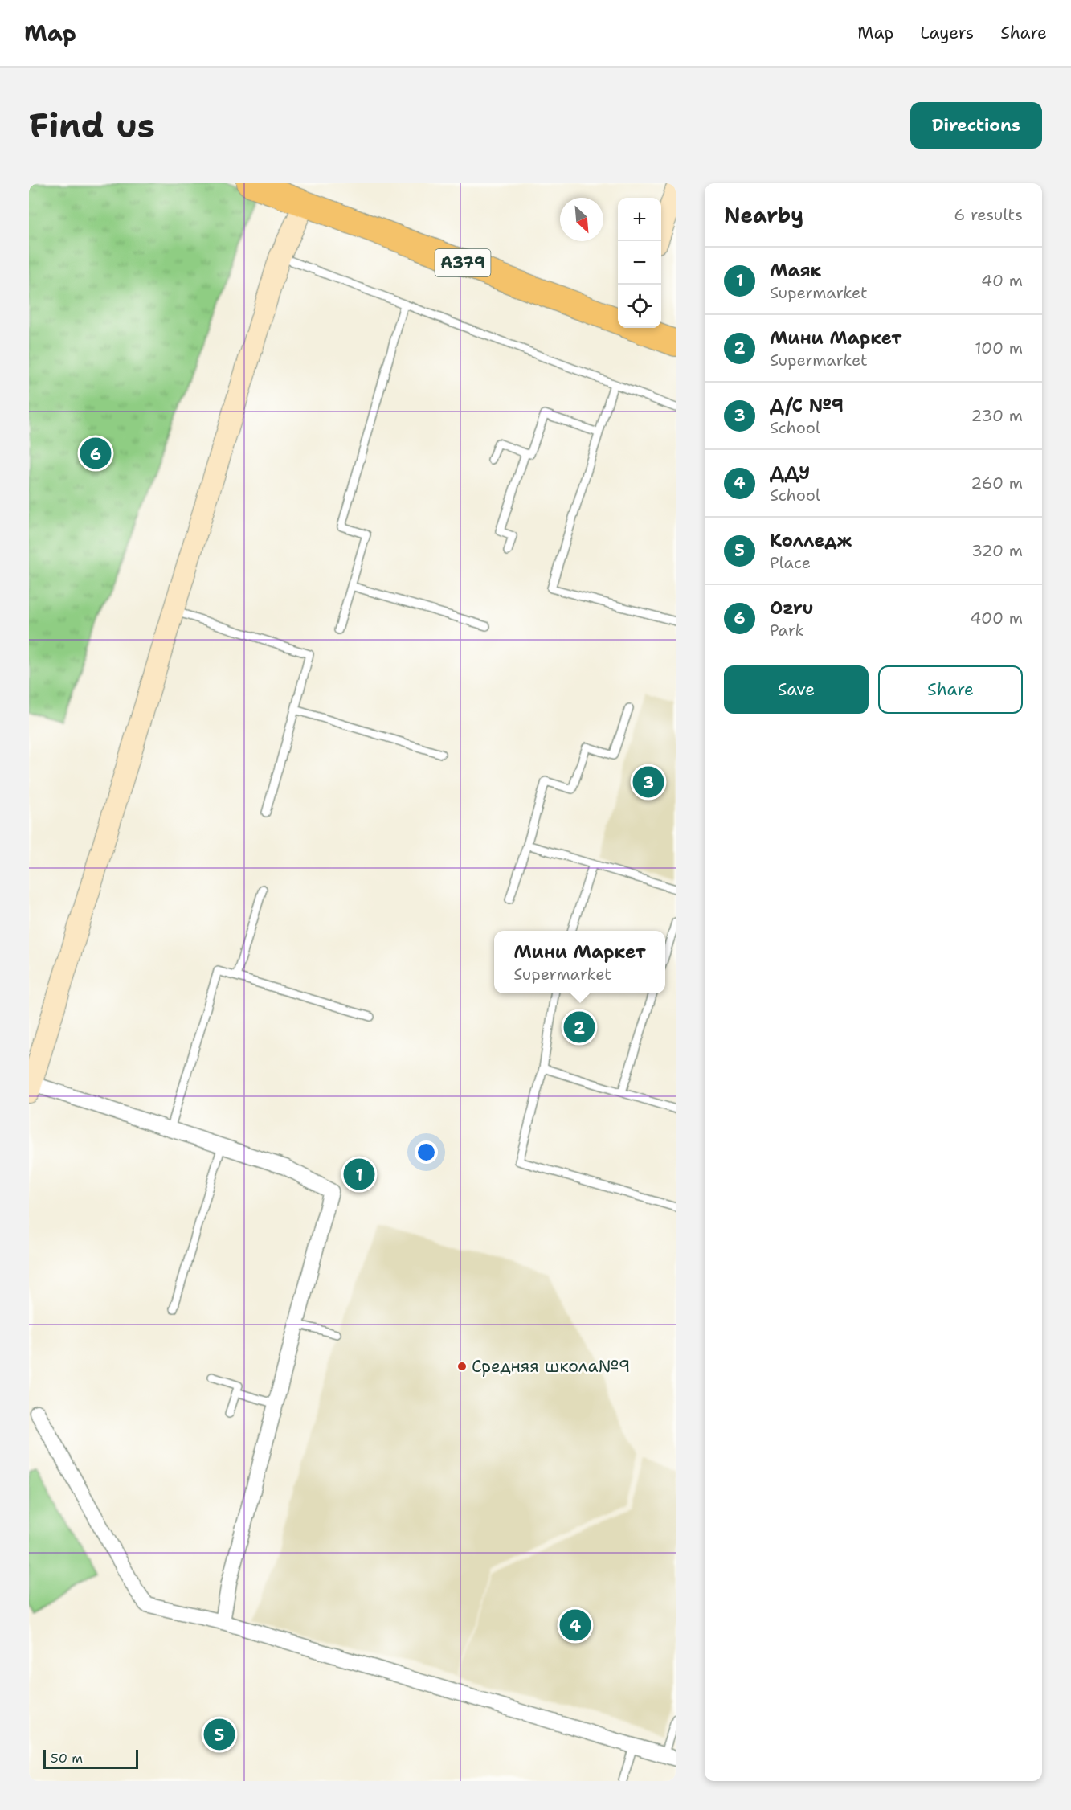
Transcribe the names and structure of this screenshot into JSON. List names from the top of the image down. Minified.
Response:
{"streets":{"highway":["A379"]},"places":["Средняя школа№9"],"scale_bar":"50 m","north":"bottom right","page":{"header":"Map","nav":["Map","Layers","Share"],"buttons":["Directions",["Save","Share"]],"title":"Find us","heading":["Nearby","6 results"],"map_buttons":["+","−"],"list":[{"mark":"1","name":"Маяк","note":"Supermarket","value":"40 m"},{"mark":"2","name":"Мини Маркет","note":"Supermarket","value":"100 m"},{"mark":"3","name":"Д/С №9","note":"School","value":"230 m"},{"mark":"4","name":"ДДУ","note":"School","value":"260 m"},{"mark":"5","name":"Колледж","note":"Place","value":"320 m"},{"mark":"6","name":"Ozru","note":"Park","value":"400 m"}],"pins":["6","3","2","1","4","5"],"popup":["Мини Маркет","Supermarket"],"scale":"50 m"}}
